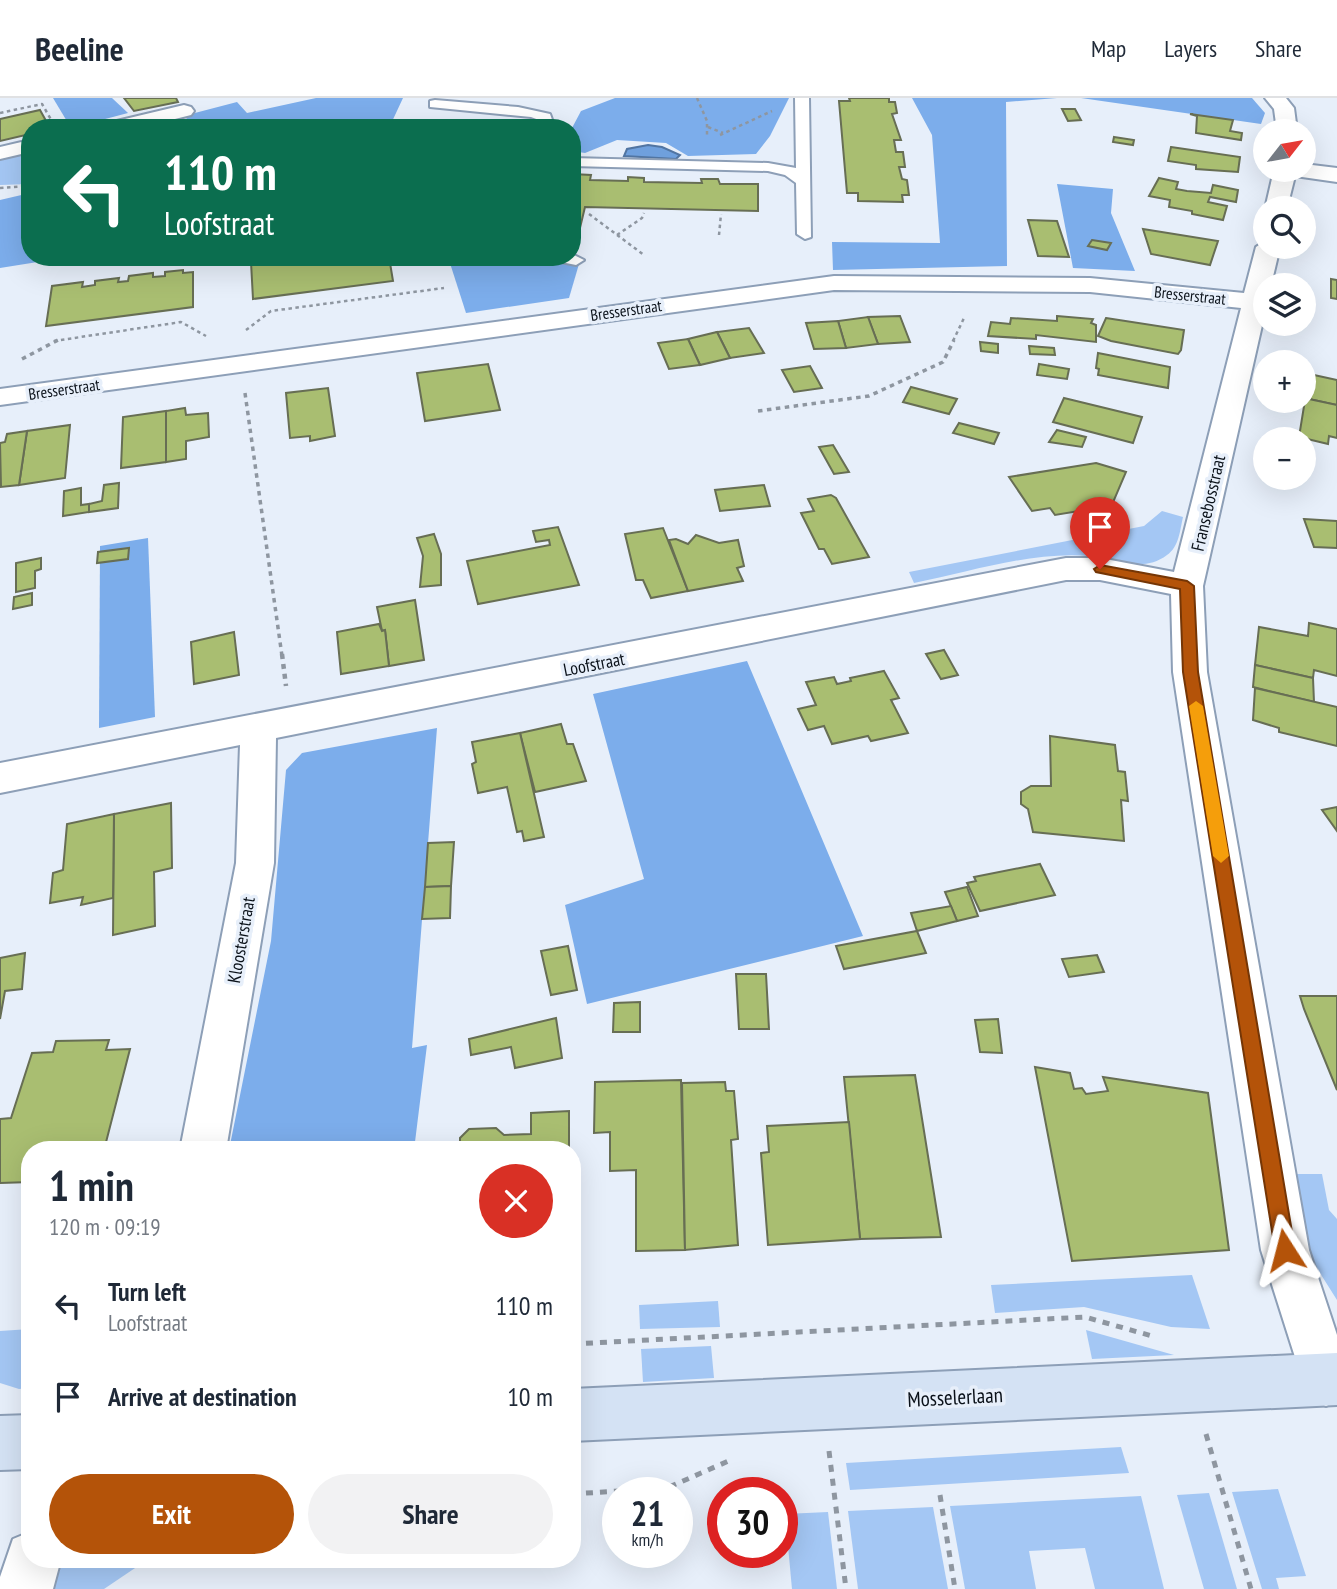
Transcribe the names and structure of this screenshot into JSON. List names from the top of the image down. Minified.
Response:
{"streets":{"street":["Bresserstraat","Fransebosstraat","Loofstraat","Kloosterstraat","Mosselerlaan"]},"crossings":[["Fransebosstraat","Loofstraat"],["Fransebosstraat","Mosselerlaan"],["Loofstraat","Kloosterstraat"]],"north":"top right","page":{"header":"Beeline","nav":["Map","Layers","Share"],"map_buttons":["+","−"],"turn":["110 m","Loofstraat"],"heading":["1 min","120 m · 09:19"],"list":[{"name":"Turn left","note":"Loofstraat","value":"110 m"},{"name":"Arrive at destination","value":"10 m"}],"buttons":["Exit","Share"],"speed":"21 km/h","limit":"30"}}
